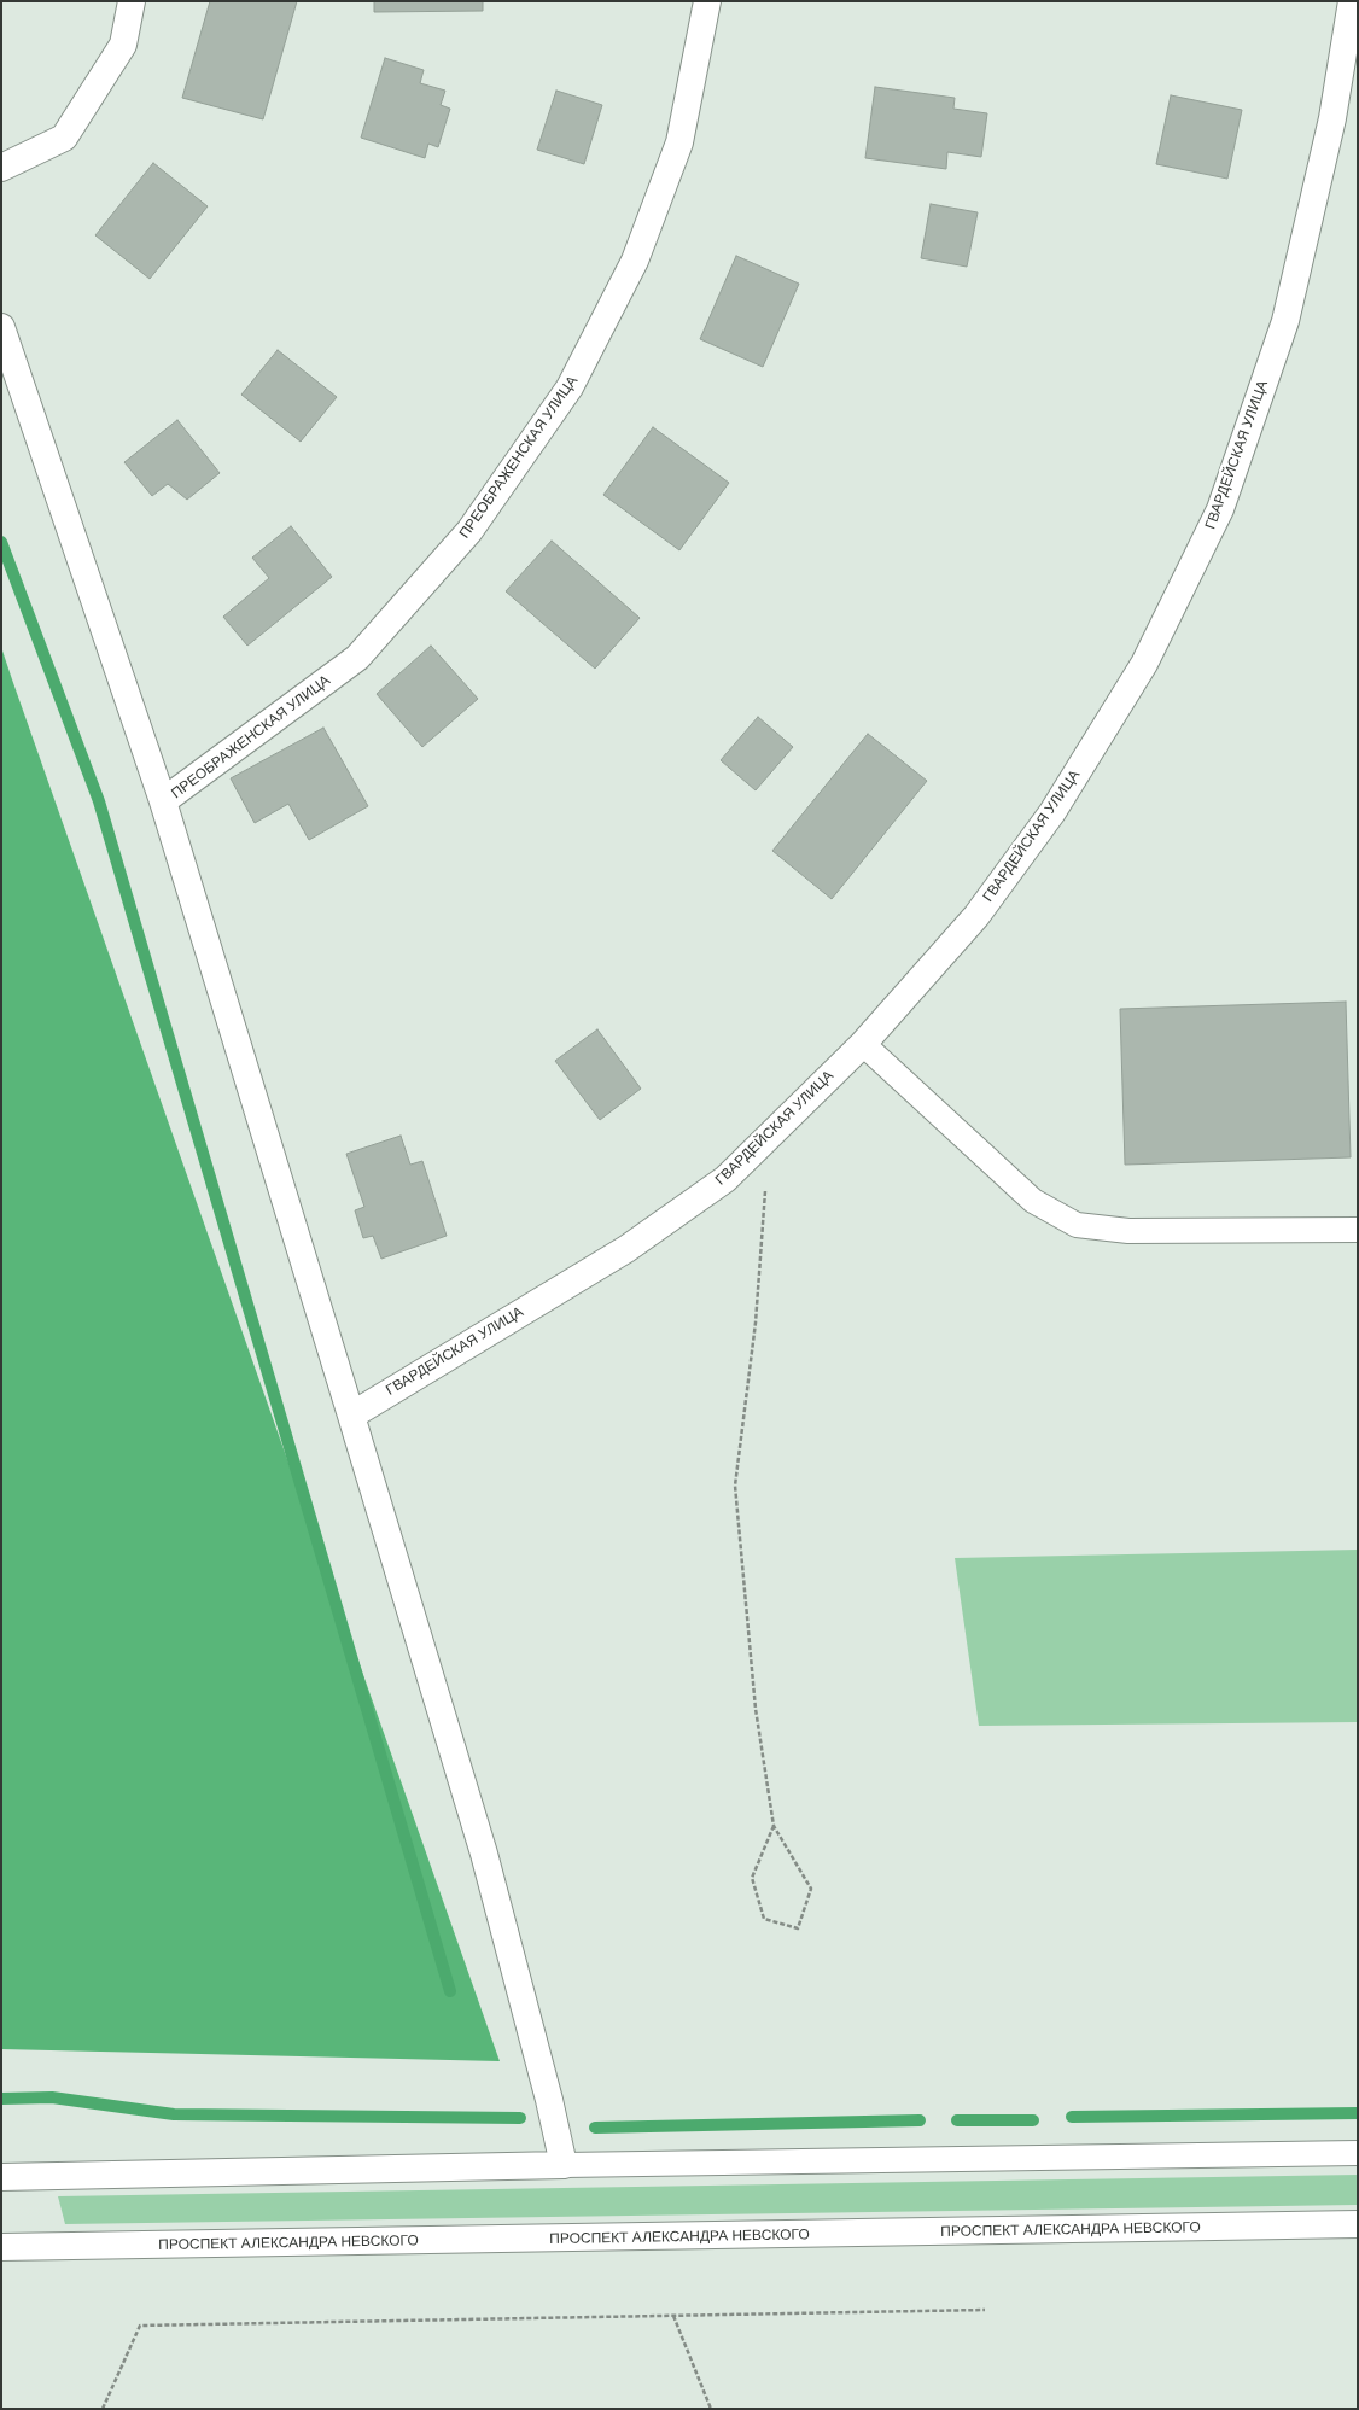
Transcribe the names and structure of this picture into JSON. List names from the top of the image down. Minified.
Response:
{"streets":{"street":["ГВАРДЕЙСКАЯ УЛИЦА","ПРЕОБРАЖЕНСКАЯ УЛИЦА","ПРОСПЕКТ АЛЕКСАНДРА НЕВСКОГО"]}}
